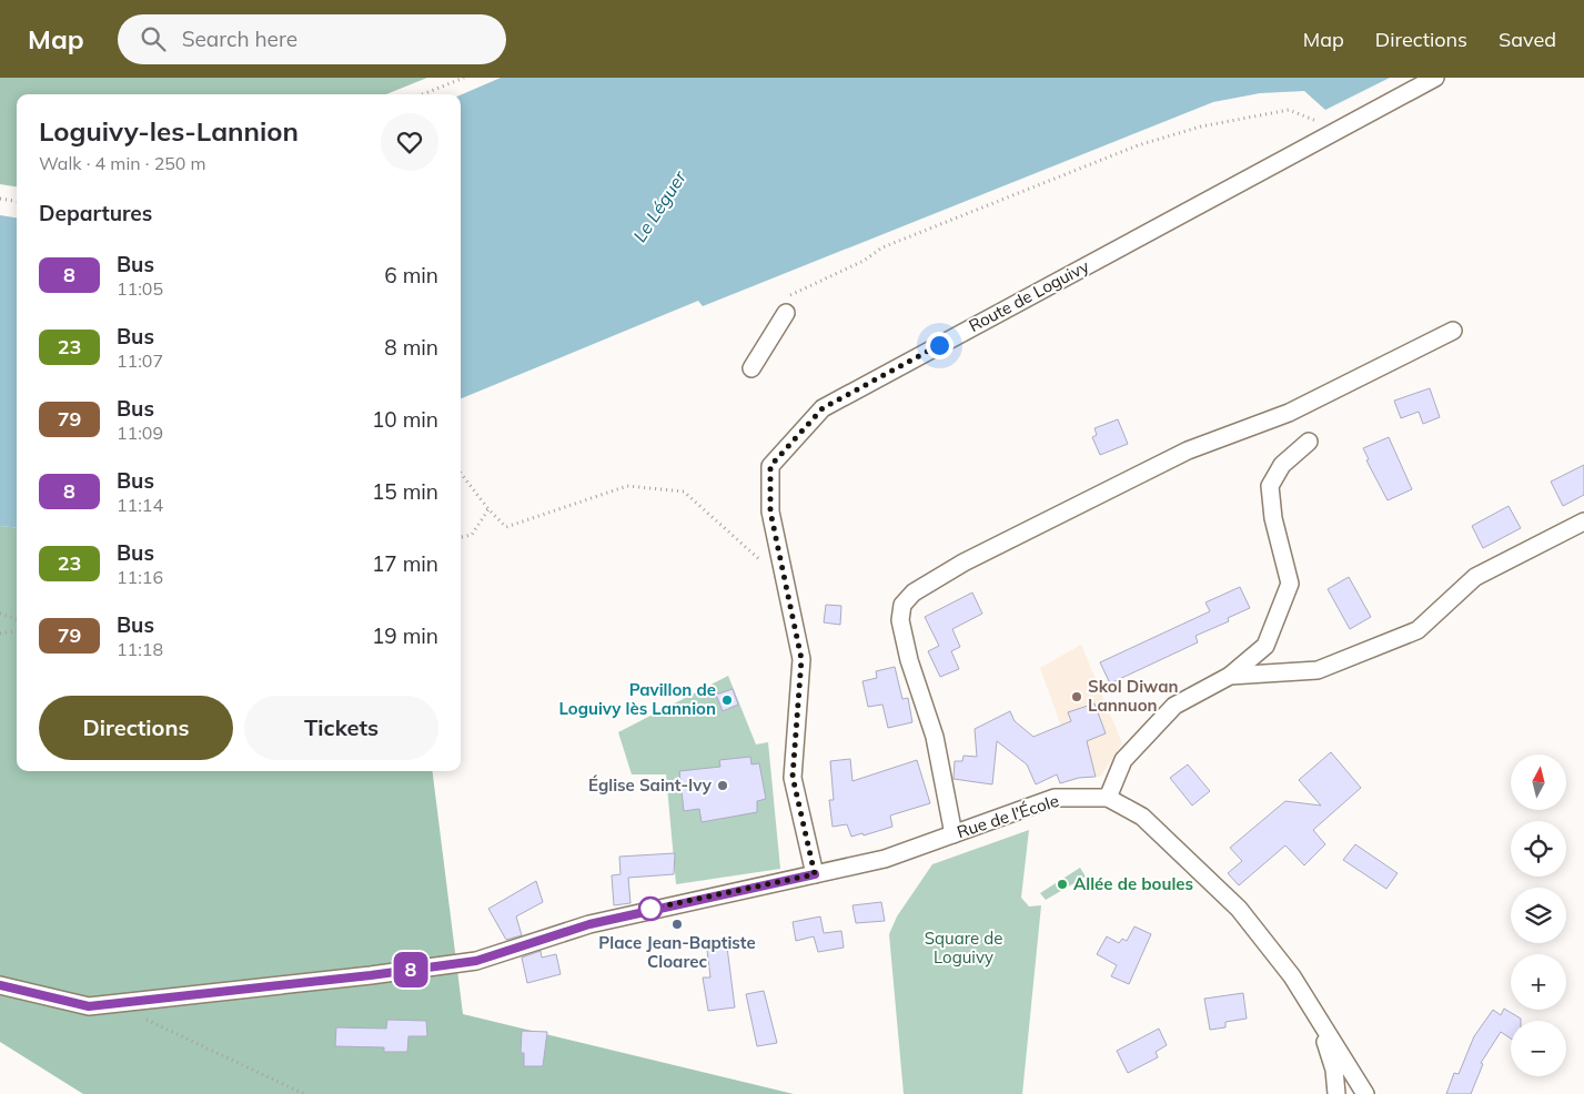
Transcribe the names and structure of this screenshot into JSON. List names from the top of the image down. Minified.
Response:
{"streets":{"street":["Route de Loguivy","Rue de l'École"]},"crossings":[["Route de Loguivy","Rue de l'École"]],"water":["Le Léguer"],"parks":["Square de Loguivy"],"places":["Skol Diwan Lannuon","Pavillon de Loguivy lès Lannion","Église Saint-Ivy","Allée de boules","Place Jean-Baptiste Cloarec"],"lines":["bus line 8"],"north":"top","page":{"header":"Map","search":"Search here","nav":["Map","Directions","Saved"],"on_map":"8","heading":[["Loguivy-les-Lannion","Walk · 4 min · 250 m"],"Departures"],"list":[{"mark":"8","name":"Bus","note":"11:05","value":"6 min"},{"mark":"23","name":"Bus","note":"11:07","value":"8 min"},{"mark":"79","name":"Bus","note":"11:09","value":"10 min"},{"mark":"8","name":"Bus","note":"11:14","value":"15 min"},{"mark":"23","name":"Bus","note":"11:16","value":"17 min"},{"mark":"79","name":"Bus","note":"11:18","value":"19 min"}],"buttons":["Directions","Tickets"],"map_buttons":["+","−"]}}
